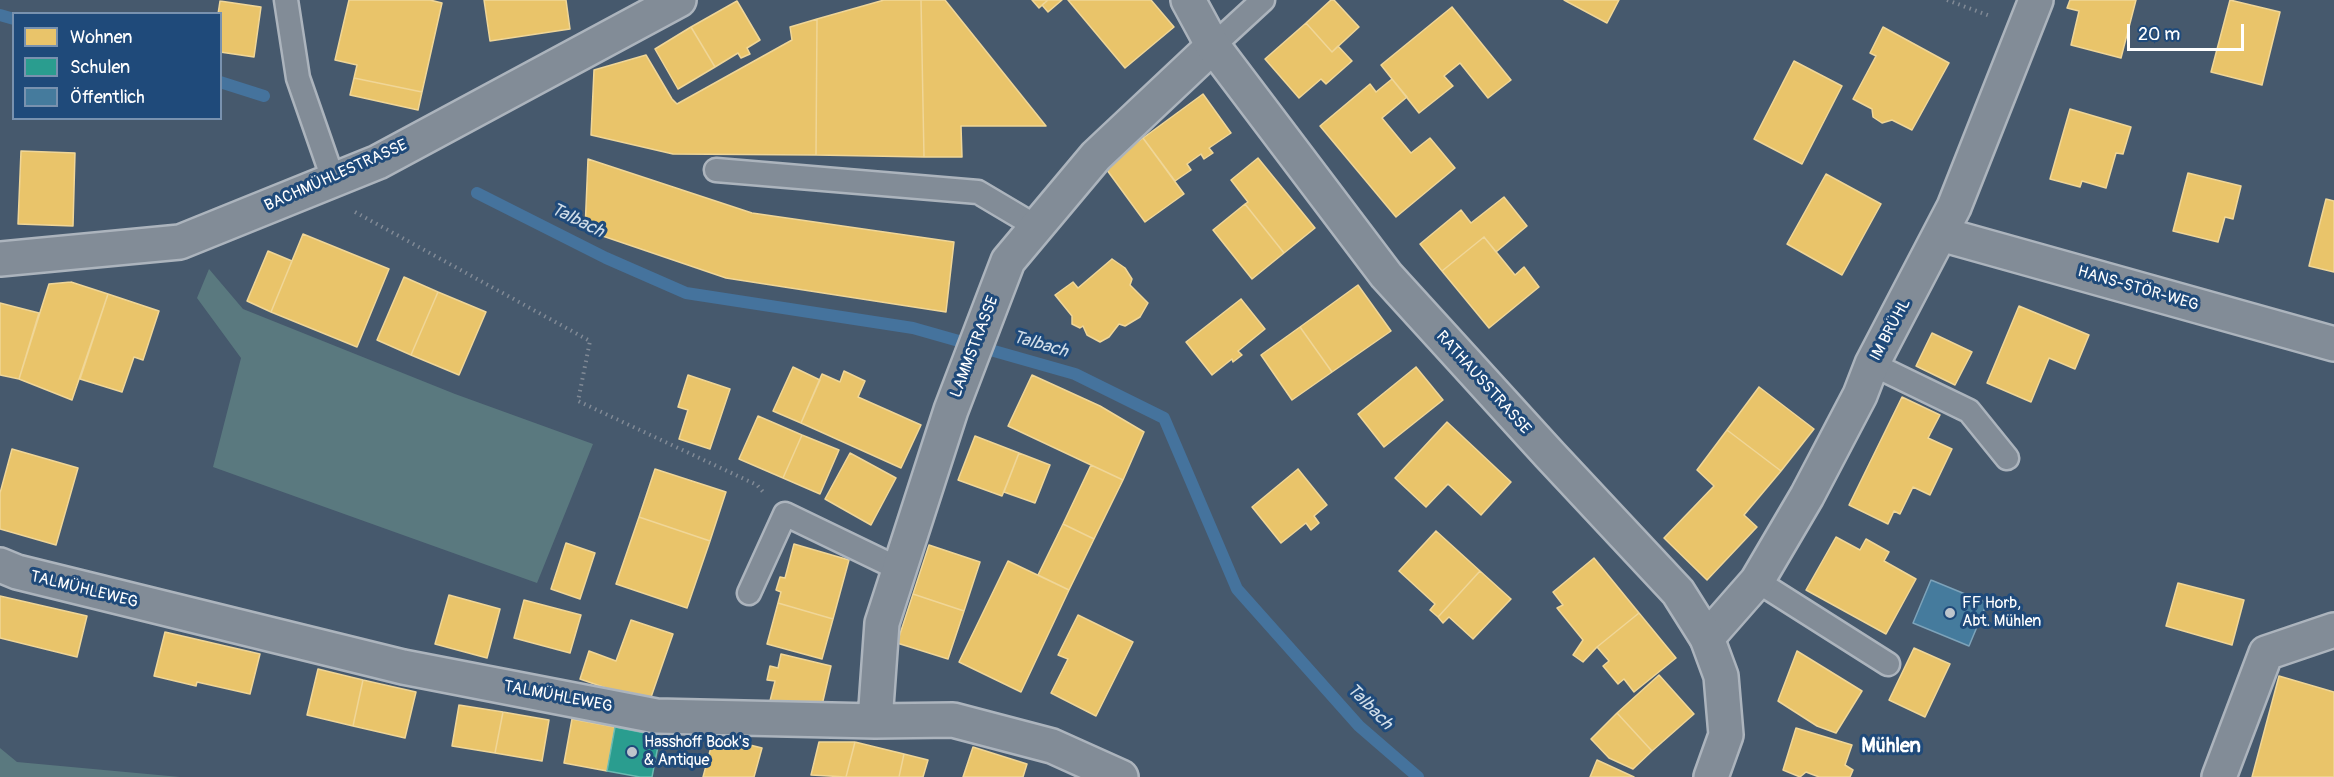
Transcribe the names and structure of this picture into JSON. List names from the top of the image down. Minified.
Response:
{"streets":{"street":["BACHMÜHLESTRASSE","HANS-STÖR-WEG","IM BRÜHL","LAMMSTRASSE","RATHAUSSTRASSE","TALMÜHLEWEG"]},"crossings":[["HANS-STÖR-WEG","IM BRÜHL"],["IM BRÜHL","RATHAUSSTRASSE"],["LAMMSTRASSE","RATHAUSSTRASSE"],["LAMMSTRASSE","TALMÜHLEWEG"]],"districts":["Mühlen"],"water":["Talbach"],"places":["FF Horb, Abt. Mühlen","Hasshoff Book's & Antique"],"legend":["Wohnen","Schulen","Öffentlich"],"scale_bar":"20 m"}
